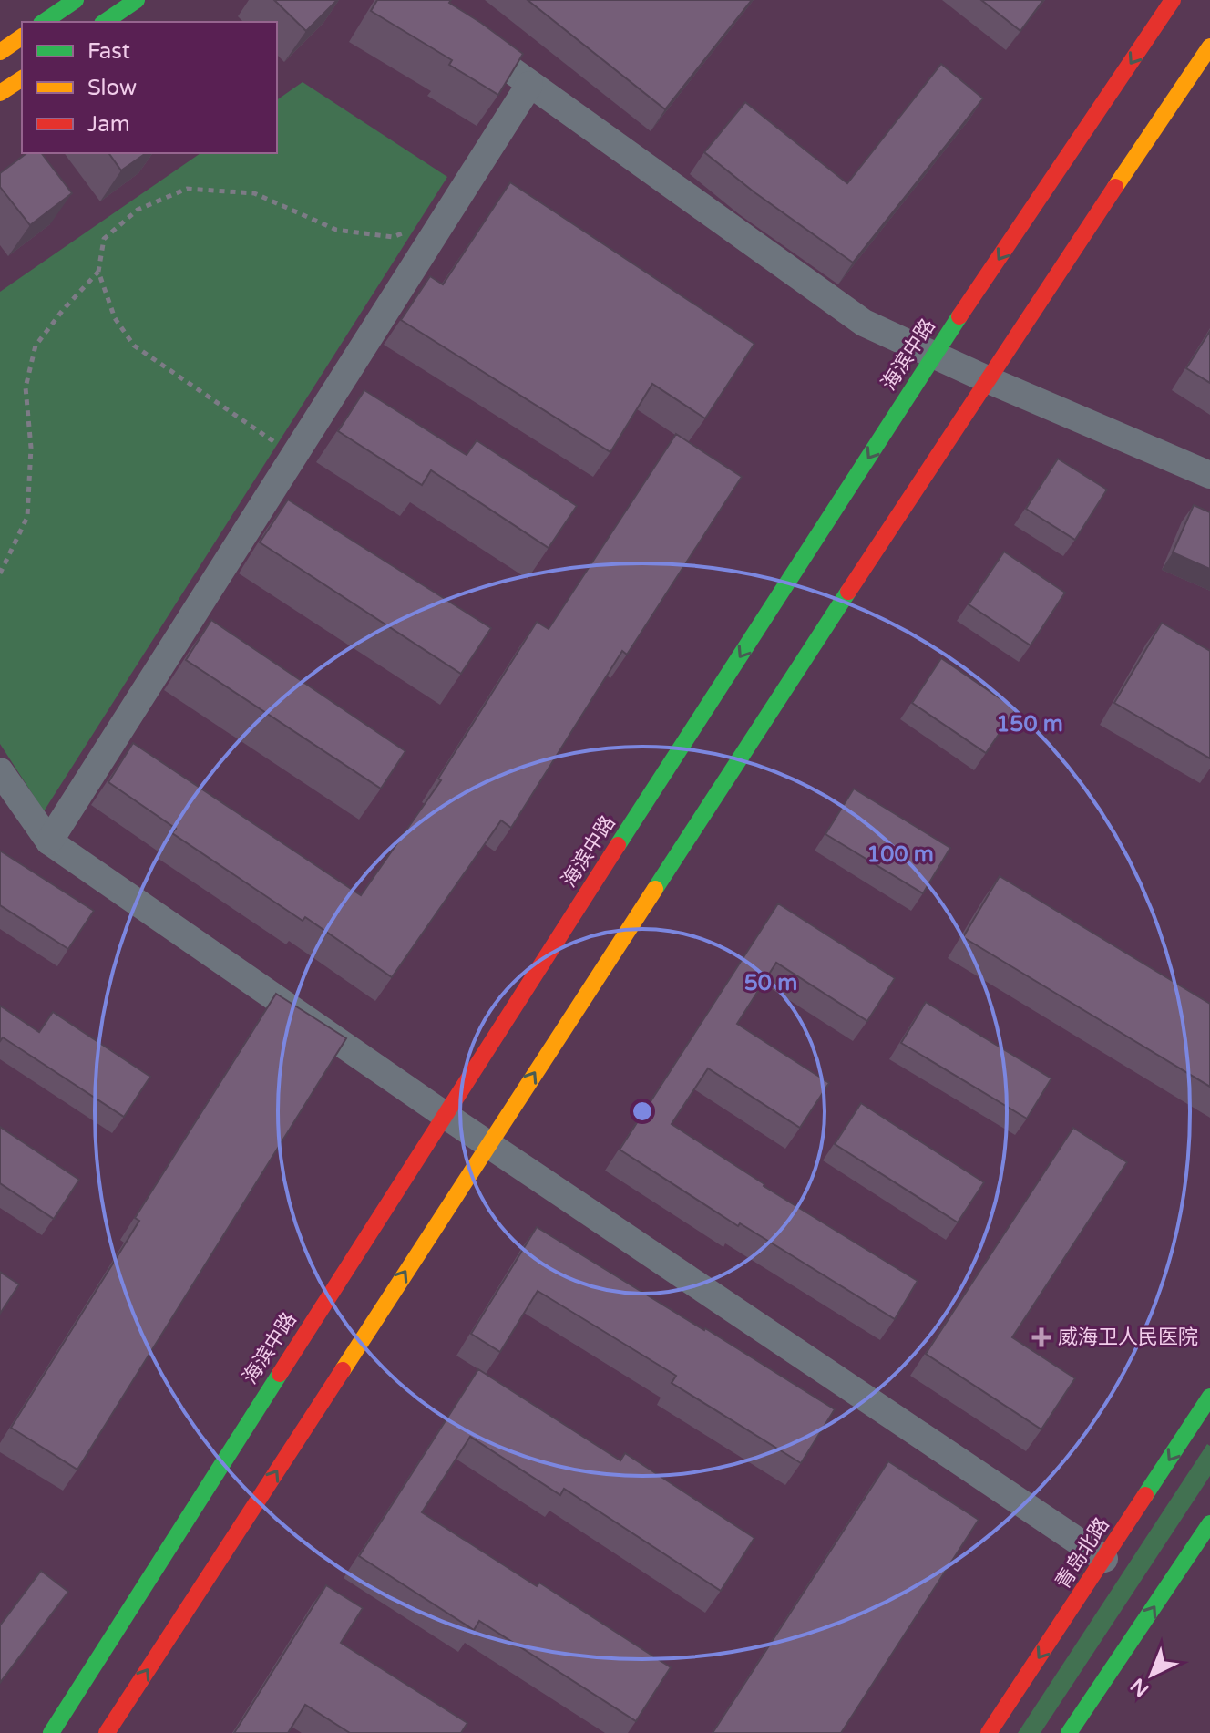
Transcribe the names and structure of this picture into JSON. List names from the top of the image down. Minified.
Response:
{"streets":{"main road":["海滨中路","青岛北路"]},"places":{"health":["威海卫人民医院"]},"legend":["Fast","Slow","Jam"],"north":"bottom left","rings":["150 m","100 m","50 m"]}
